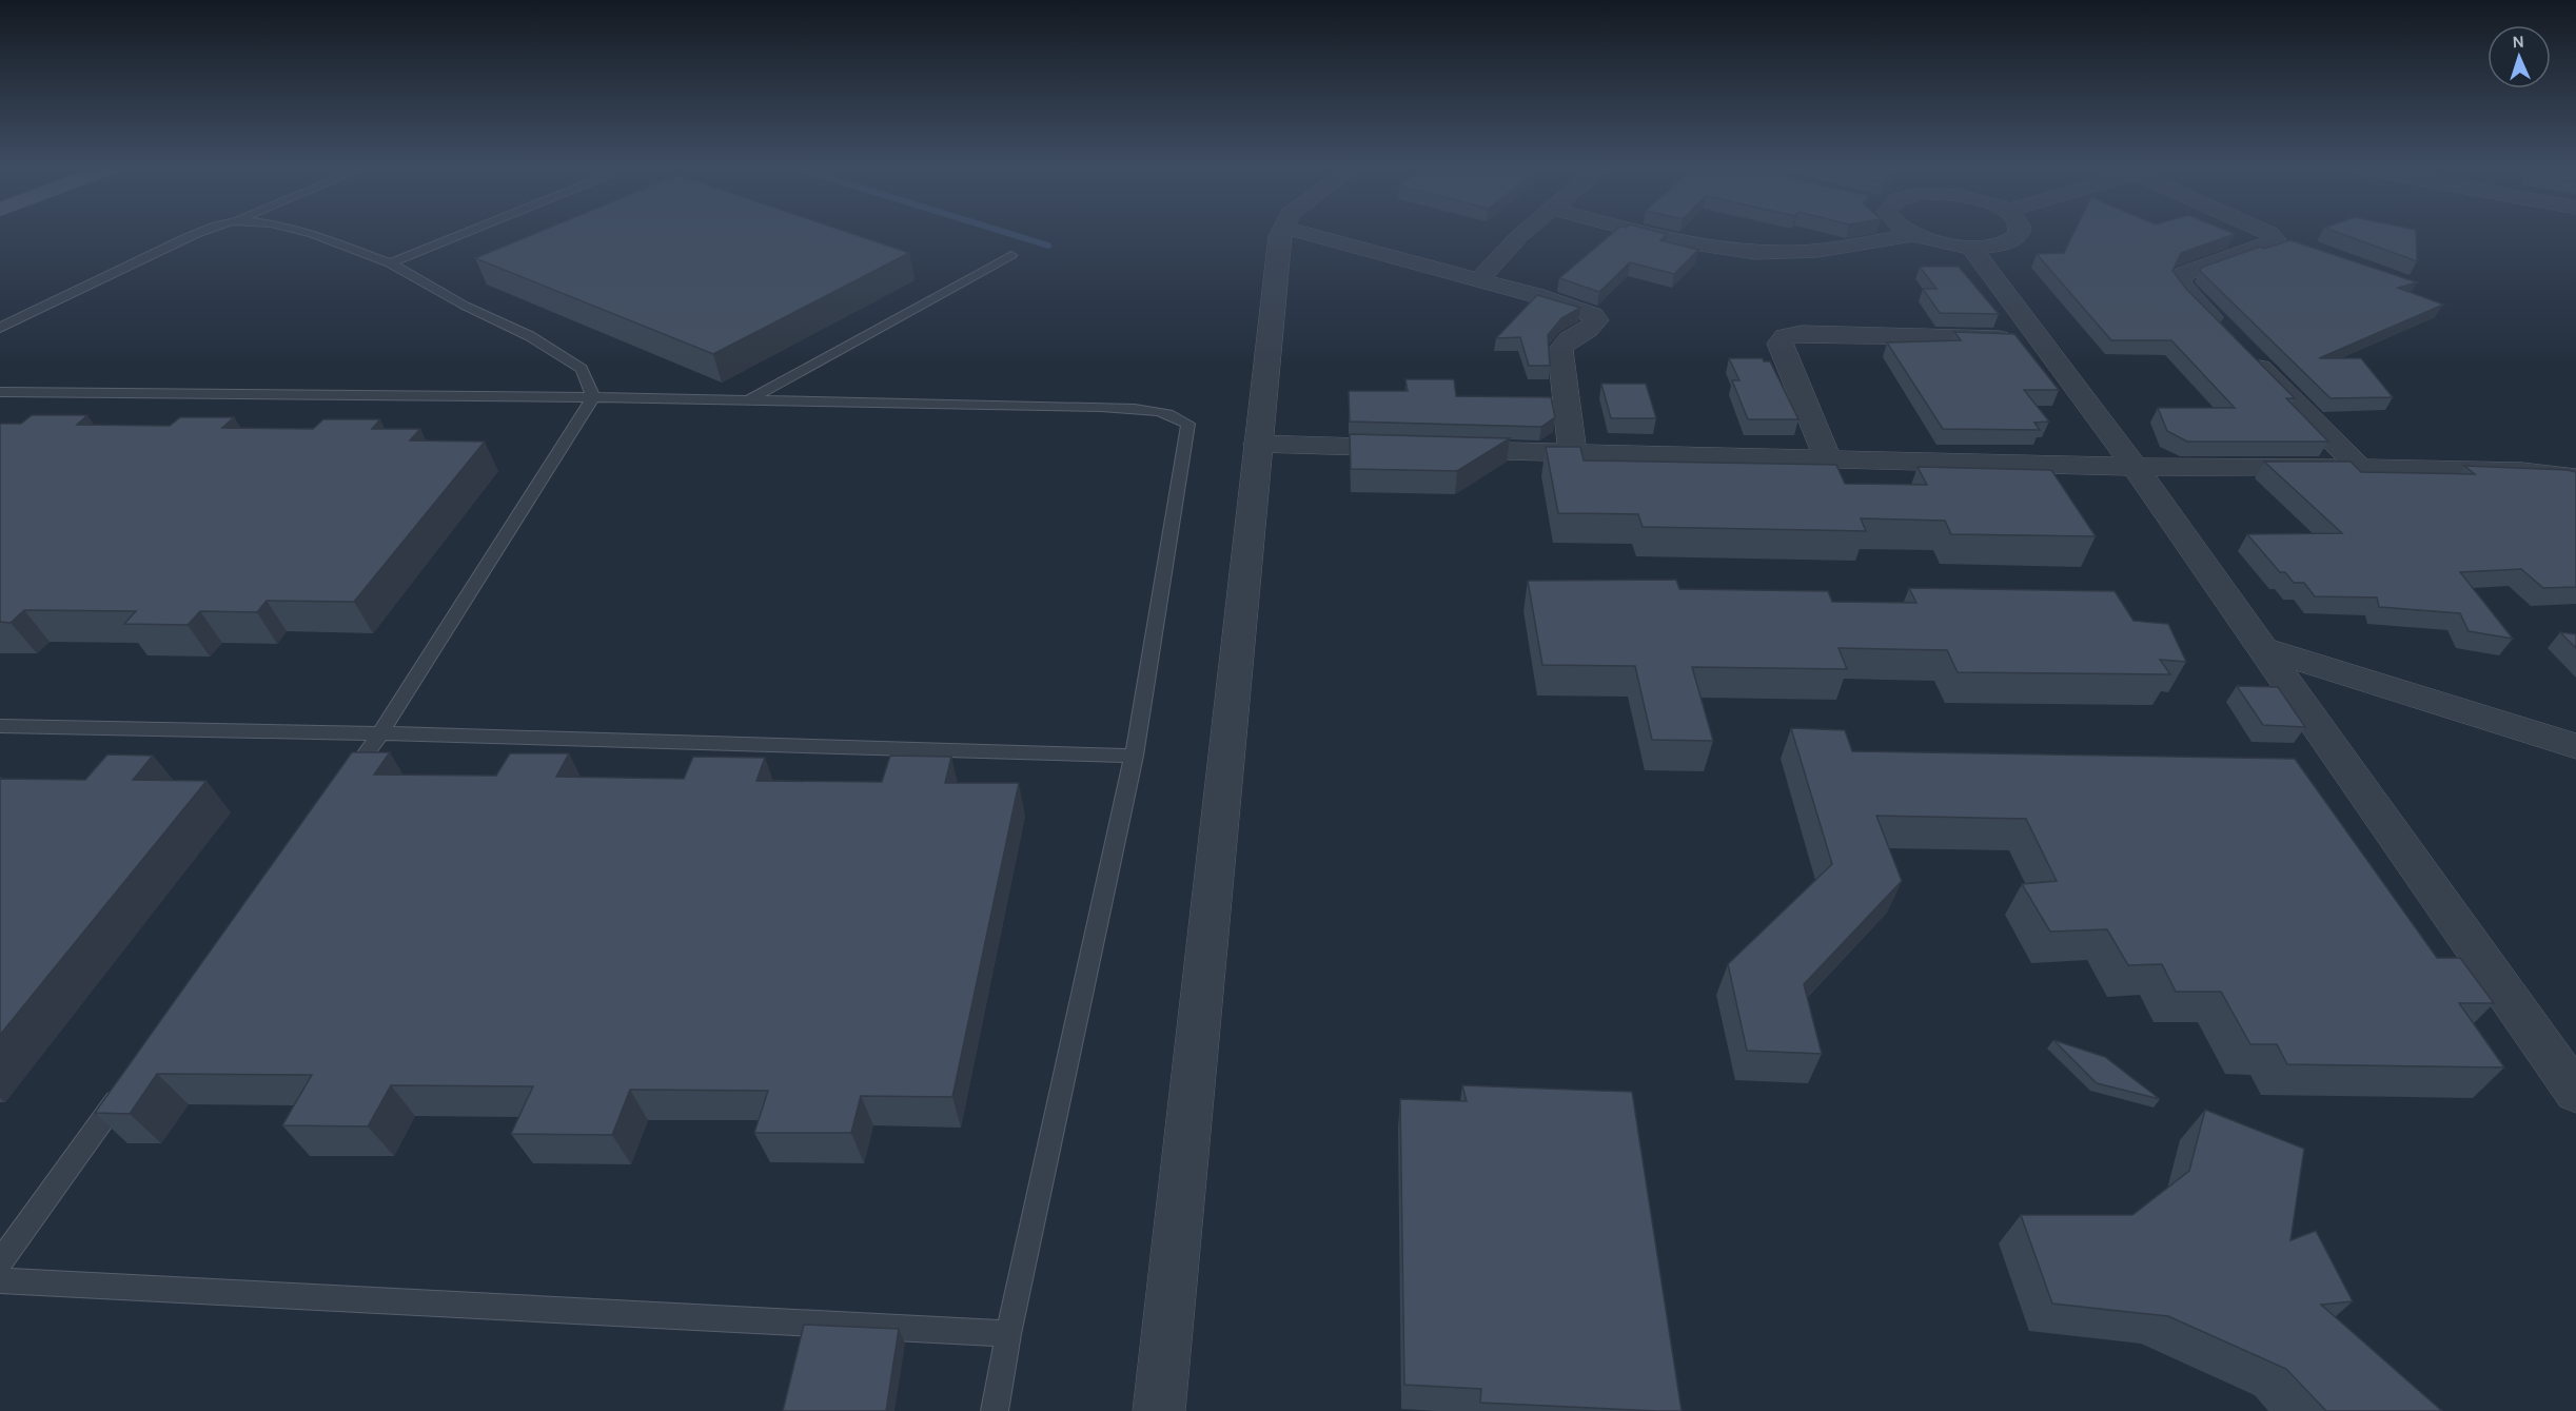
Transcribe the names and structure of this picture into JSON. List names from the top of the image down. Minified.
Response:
{"north":"top"}
